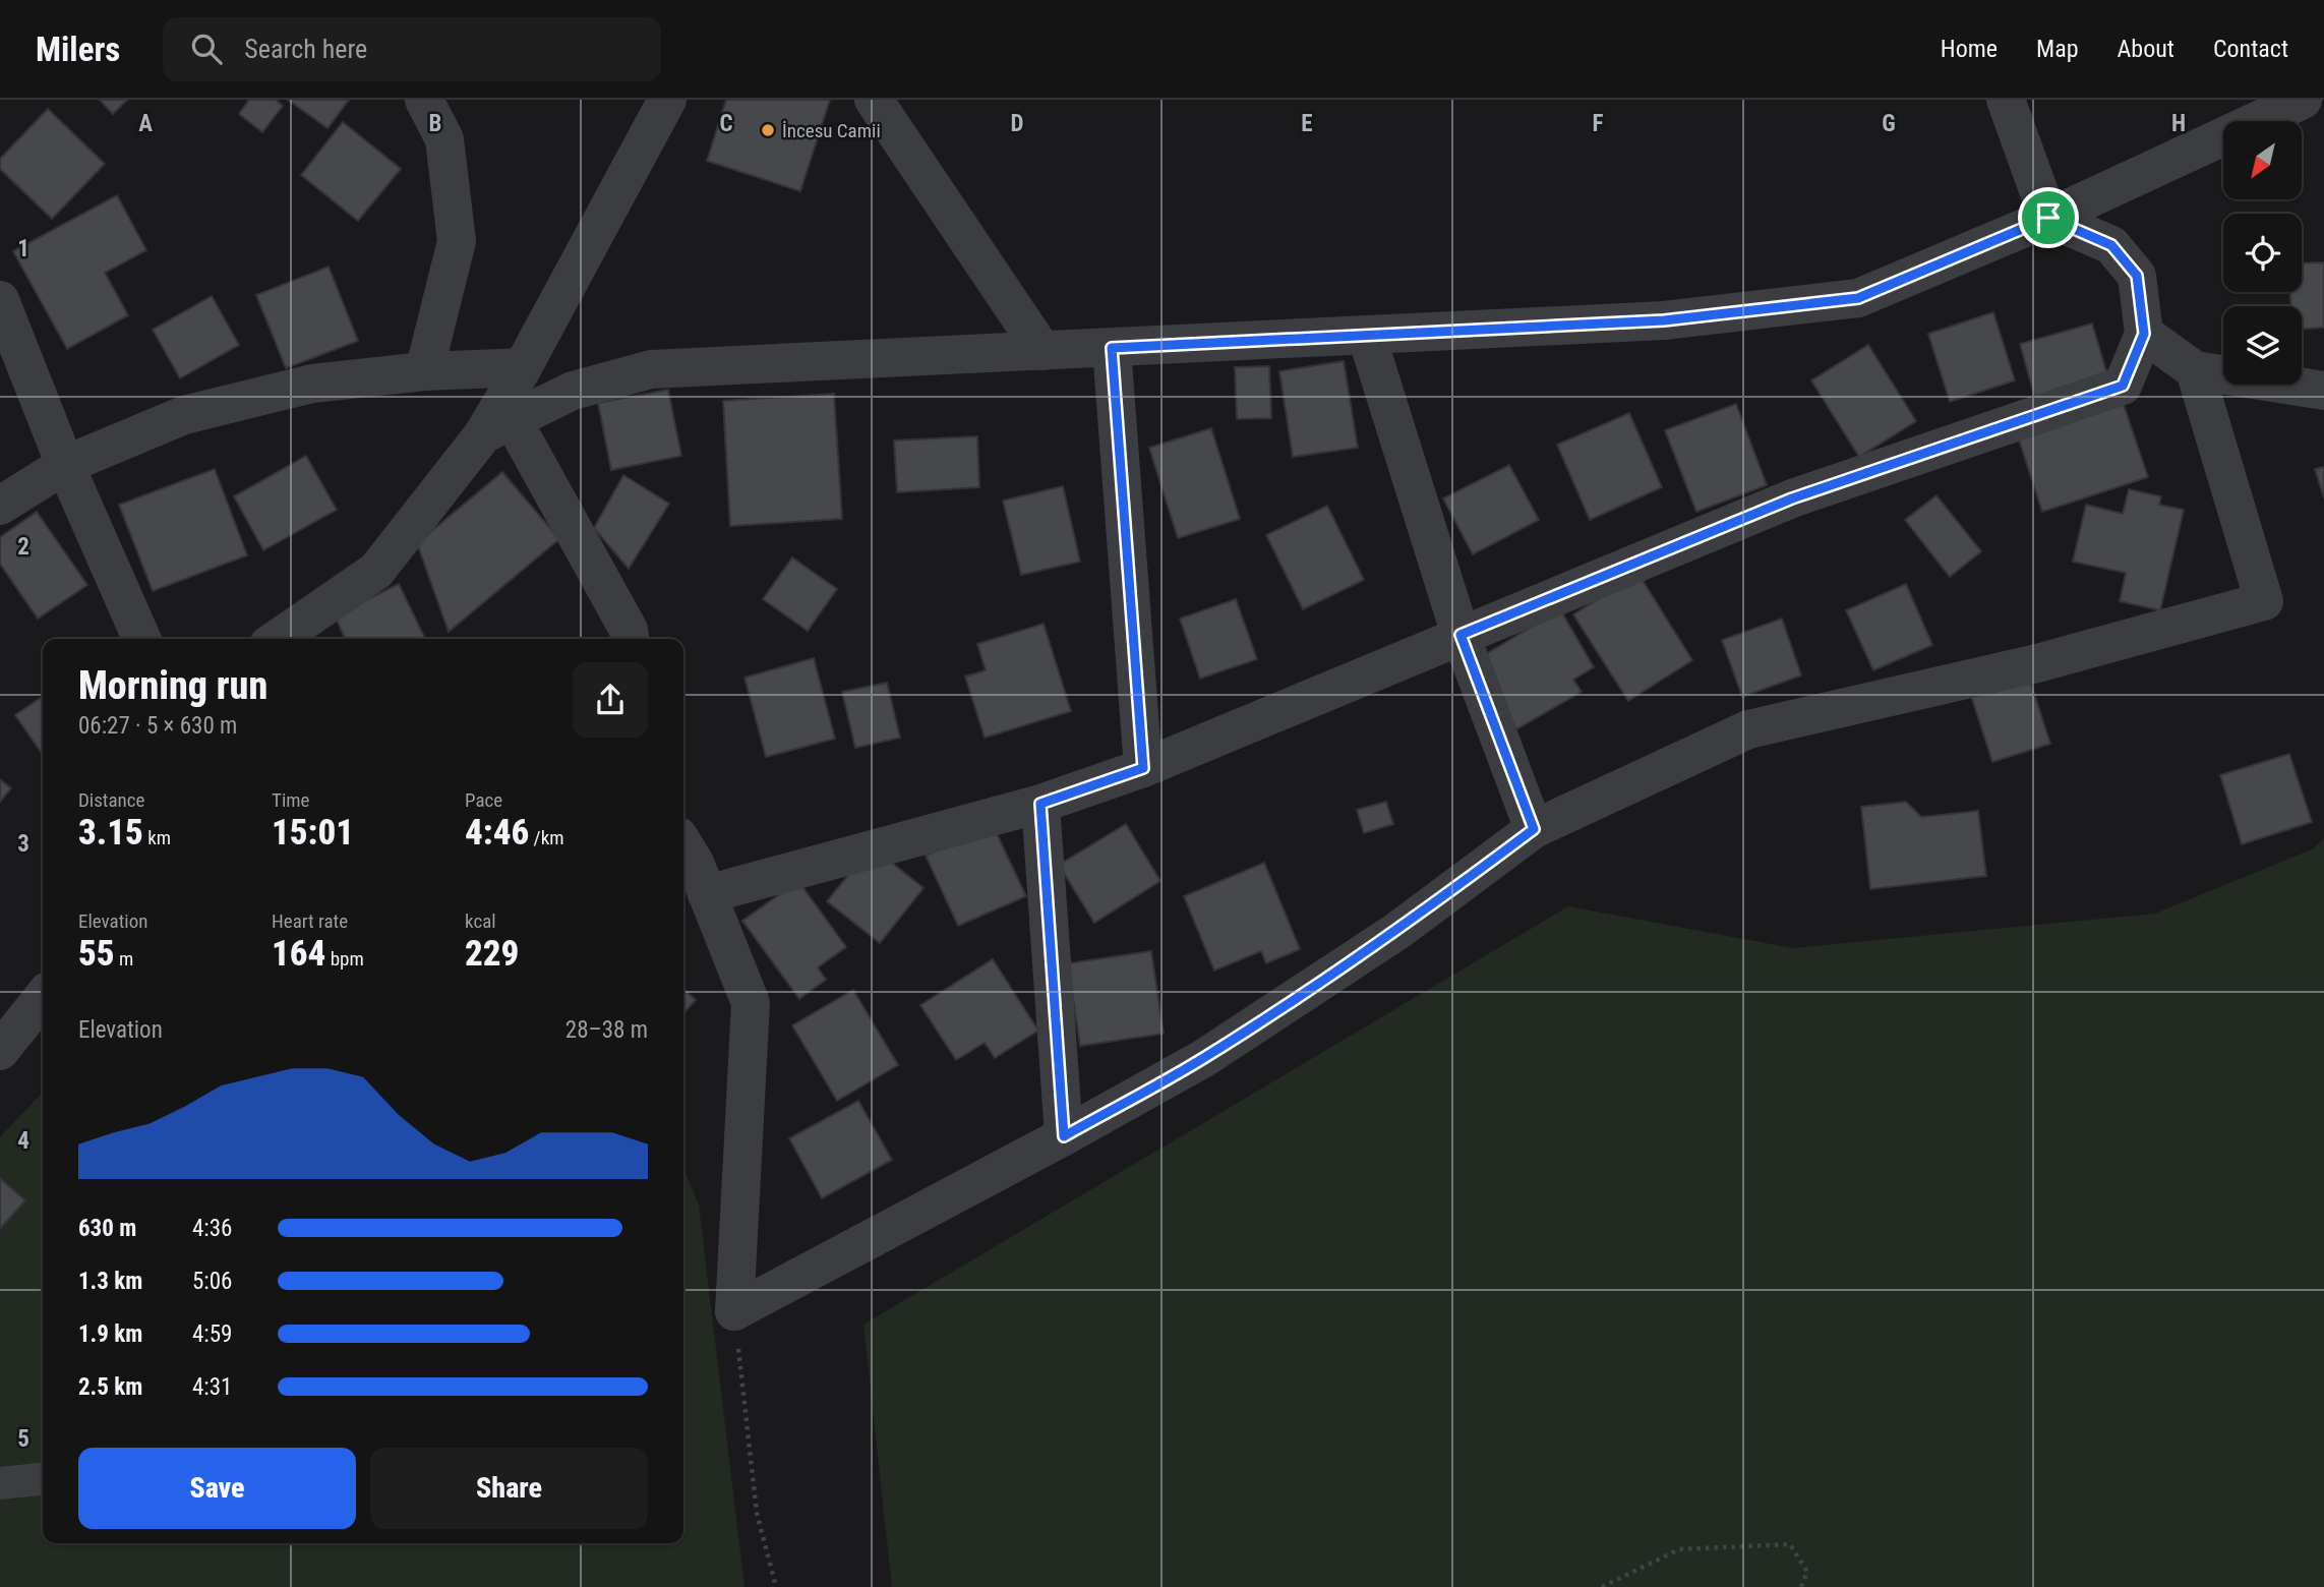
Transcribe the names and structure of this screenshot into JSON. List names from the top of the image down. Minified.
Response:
{"places":["İncesu Camii"],"north":"bottom left","page":{"header":"Milers","search":"Search here","nav":["Home","Map","About","Contact"],"heading":["Morning run","06:27 · 5 × 630 m"],"stats":[["Distance","3.15 km"],["Time","15:01"],["Pace","4:46 /km"],["Elevation","55 m"],["Heart rate","164 bpm"],["kcal","229"]],"chart":["Elevation","28–38 m"],"list":[{"name":"630 m","note":"4:36"},{"name":"1.3 km","note":"5:06"},{"name":"1.9 km","note":"4:59"},{"name":"2.5 km","note":"4:31"}],"buttons":["Save","Share"]},"grid":{"columns":["A","B","C","D","E","F","G","H"],"rows":["1","2","3","4","5"]}}
